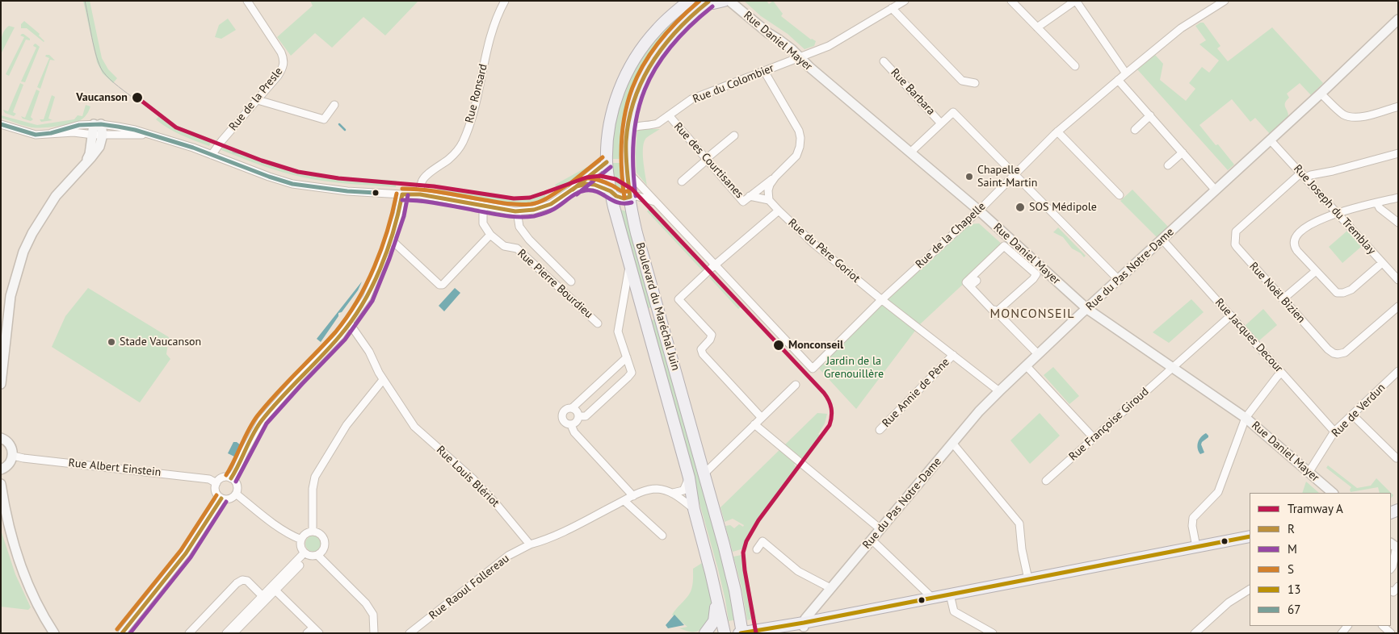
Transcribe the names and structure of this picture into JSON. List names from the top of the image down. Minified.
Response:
{"streets":{"main road":["Boulevard du Maréchal Juin"],"street":["Rue Daniel Mayer","Rue du Colombier","Rue Barbara","Rue Ronsard","Rue de la Presle","Rue des Courtisanes","Rue Joseph du Tremblay","Rue de la Chapelle","Rue du Père Goriot","Rue du Pas Notre-Dame","Rue Pierre Bourdieu","Rue Noël Bizien","Rue Jacques Decour","Rue Annie de Pène","Rue de Verdun","Rue Françoise Giroud","Rue Albert Einstein","Rue Louis Blériot","Rue Raoul Follereau"]},"crossings":[["Rue Daniel Mayer","Rue du Colombier"],["Rue Daniel Mayer","Rue de la Chapelle"],["Rue Daniel Mayer","Rue du Pas Notre-Dame"],["Rue Daniel Mayer","Rue de Verdun"],["Rue Daniel Mayer","Rue Françoise Giroud"],["Rue du Colombier","Rue des Courtisanes"],["Rue du Colombier","Boulevard du Maréchal Juin"],["Rue des Courtisanes","Rue du Père Goriot"],["Rue Joseph du Tremblay","Rue du Pas Notre-Dame"],["Rue Joseph du Tremblay","Rue Noël Bizien"],["Rue de la Chapelle","Rue du Père Goriot"],["Rue du Père Goriot","Rue du Pas Notre-Dame"],["Rue du Père Goriot","Rue Annie de Pène"],["Rue du Pas Notre-Dame","Rue Jacques Decour"],["Rue Jacques Decour","Rue de Verdun"],["Rue Jacques Decour","Rue Françoise Giroud"],["Rue Louis Blériot","Rue Raoul Follereau"]],"districts":["MONCONSEIL"],"parks":["Jardin de la Grenouillère"],"places":["Vaucanson","Chapelle Saint-Martin","SOS Médipole","Stade Vaucanson","Monconseil"],"lines":["transit line S","transit line R","transit line M","tram line A","transit line 67","transit line 13"],"legend":["Tramway A","R","M","S","13","67"]}
